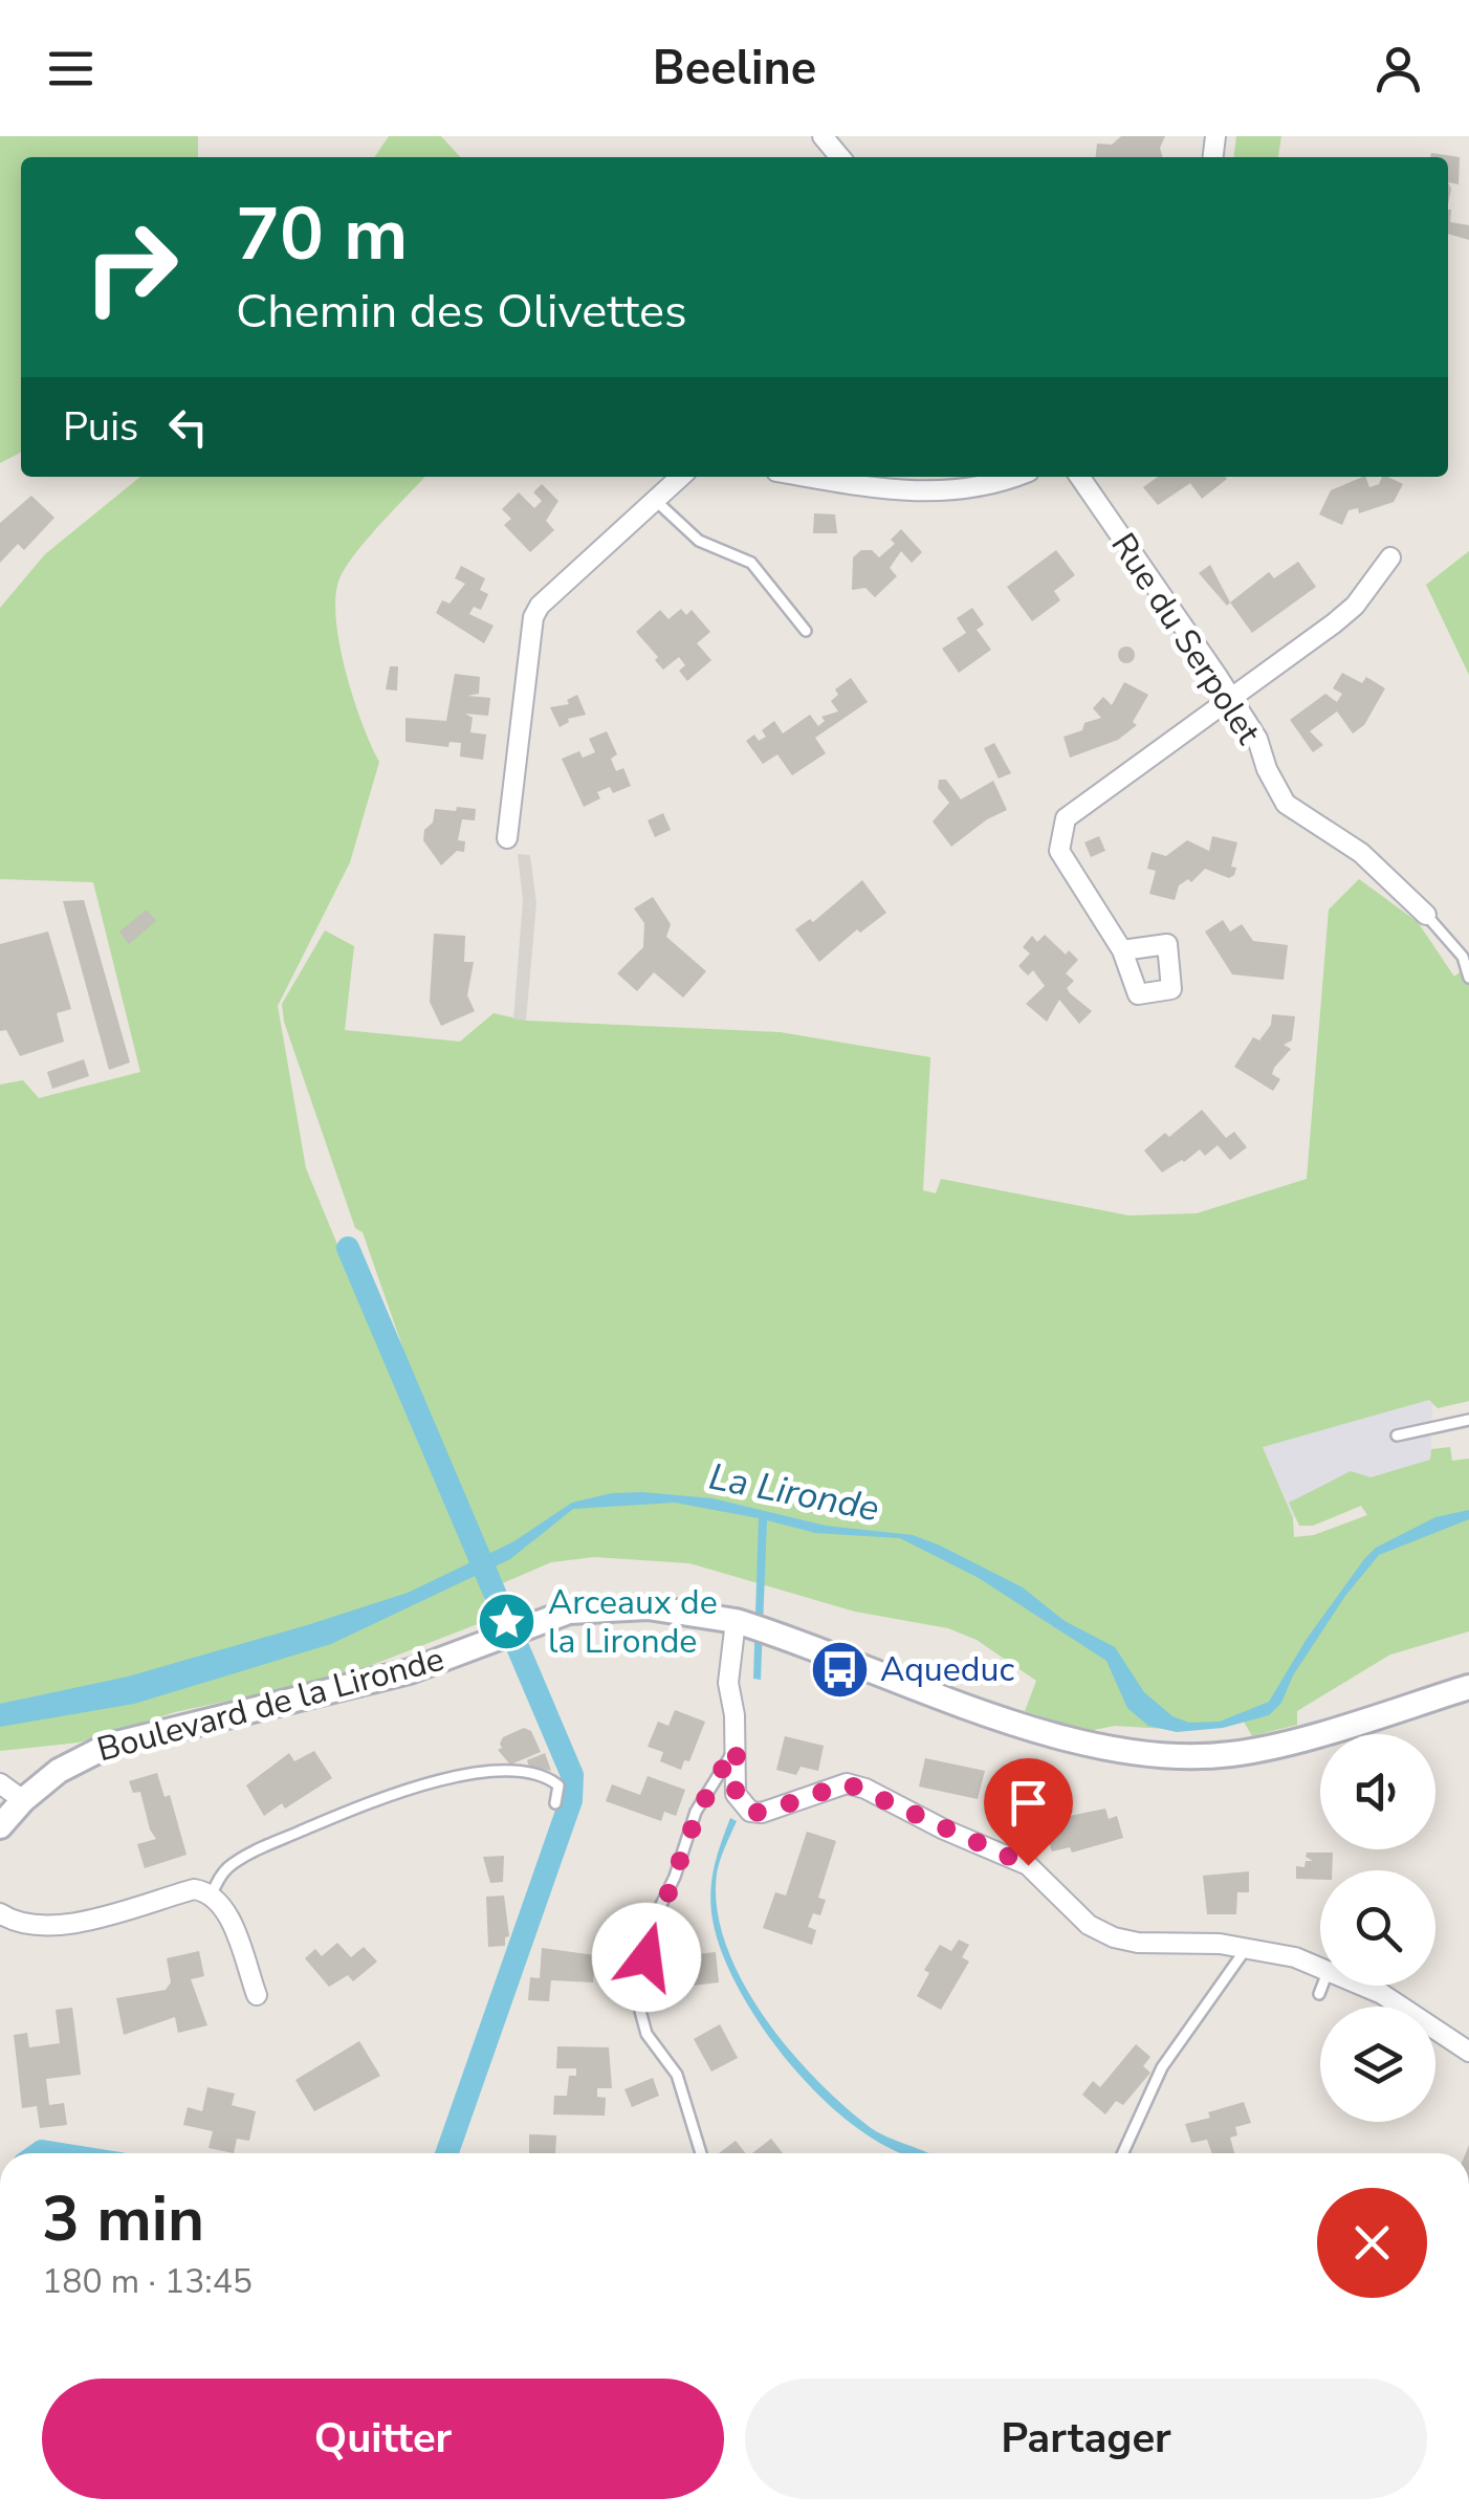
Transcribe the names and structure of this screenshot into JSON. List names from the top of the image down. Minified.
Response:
{"streets":{"street":["Rue du Serpolet","Boulevard de la Lironde"]},"water":["La Lironde"],"places":{"place":["Arceaux de la Lironde"],"bus stop":["Aqueduc"]},"page":{"header":"Beeline","turn":["70 m","Chemin des Olivettes"],"then":"Puis","heading":["3 min","180 m · 13:45"],"buttons":["Quitter","Partager"]}}
